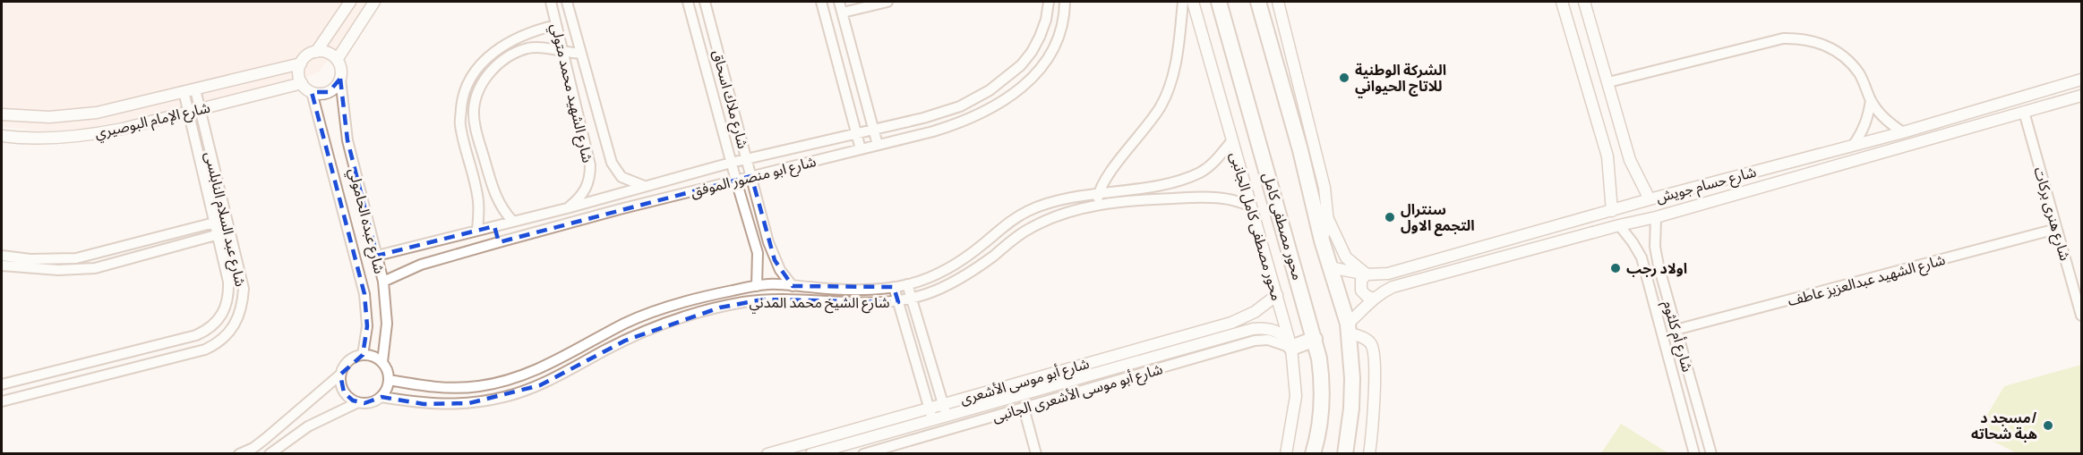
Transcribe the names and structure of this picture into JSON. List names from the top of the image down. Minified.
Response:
{"streets":{"main road":["محور مصطفى كامل"],"street":["شارع الشهيد محمد متولي","شارع ملاك اسحاق","شارع الإمام البوصيري","شارع ابو منصور الموفق","شارع حسام جويش","شارع هنرى بركات","شارع عبد السلام النابلسى","شارع عبده الحامولي","محور مصطفى كامل الجانبى","شارع الشهيد عبدالعزيز عاطف","شارع الشيخ محمد المدني","شارع أم كلثوم","شارع أبو موسى الأشعرى","شارع أبو موسى الأشعرى الجانبى"]},"crossings":[["شارع الشهيد محمد متولي","شارع ابو منصور الموفق"],["شارع ملاك اسحاق","شارع ابو منصور الموفق"],["شارع ملاك اسحاق","شارع الشيخ محمد المدني"],["شارع الإمام البوصيري","شارع عبد السلام النابلسى"],["شارع الإمام البوصيري","شارع عبده الحامولي"],["شارع ابو منصور الموفق","شارع عبده الحامولي"],["شارع حسام جويش","شارع هنرى بركات"],["شارع حسام جويش","شارع أم كلثوم"],["شارع هنرى بركات","شارع الشهيد عبدالعزيز عاطف"],["شارع عبده الحامولي","شارع الشيخ محمد المدني"],["محور مصطفى كامل الجانبى","شارع الشيخ محمد المدني"],["محور مصطفى كامل الجانبى","شارع أبو موسى الأشعرى"],["محور مصطفى كامل الجانبى","شارع أبو موسى الأشعرى الجانبى"],["شارع الشهيد عبدالعزيز عاطف","شارع أم كلثوم"],["شارع أبو موسى الأشعرى","شارع أبو موسى الأشعرى الجانبى"]],"places":["الشركة الوطنية للاتاج الحيواني","سنترال التجمع الاول","اولاد رجب","مسجد د/ هبة شحاته"]}
